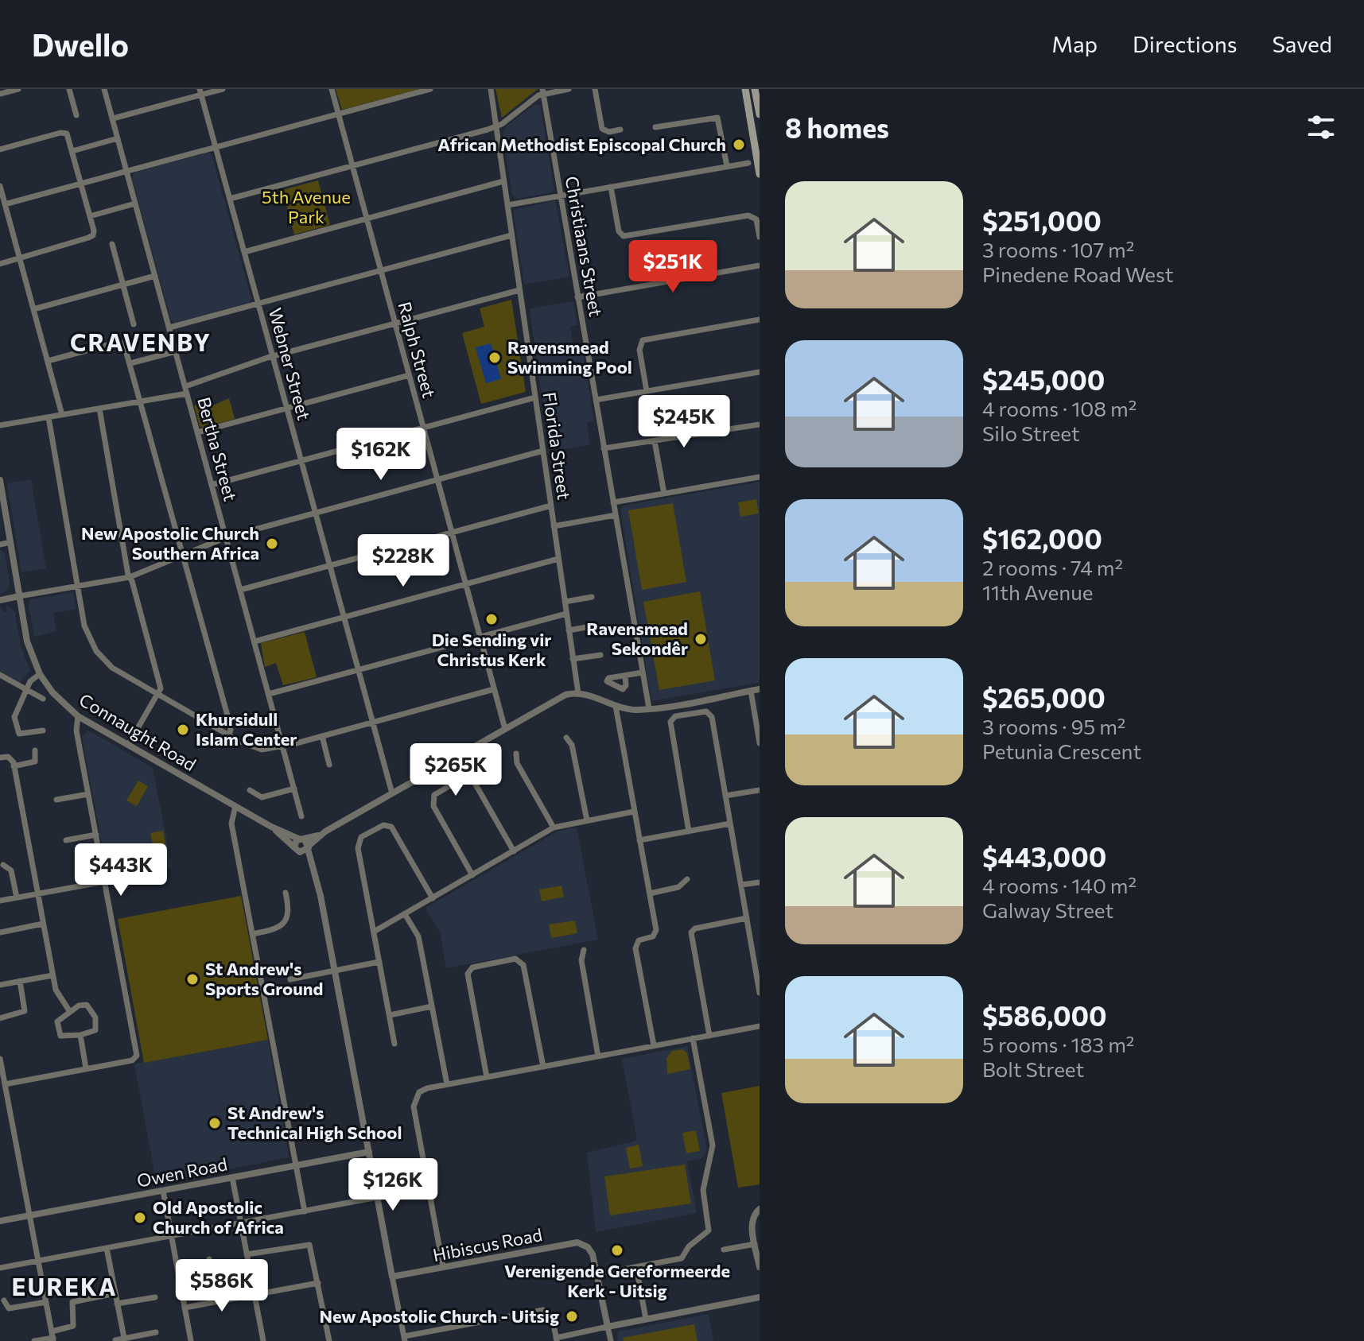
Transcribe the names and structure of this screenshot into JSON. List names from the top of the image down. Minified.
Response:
{"streets":{"street":["Christiaans Street","Ralph Street","Webner Street","Florida Street","Bertha Street","Connaught Road","Owen Road","Hibiscus Road"]},"crossings":[["Connaught Road","Owen Road"],["Connaught Road","Hibiscus Road"]],"districts":["CRAVENBY","EUREKA"],"parks":["5th Avenue Park"],"places":["African Methodist Episcopal Church","Ravensmead Swimming Pool","New Apostolic Church Southern Africa","Die Sending vir Christus Kerk","Ravensmead Sekondêr","Khursidull Islam Center","St Andrew's Sports Ground","St Andrew's Technical High School","Old Apostolic Church of Africa","Verenigende Gereformeerde Kerk - Uitsig","New Apostolic Church - Uitsig"],"page":{"header":"Dwello","nav":["Map","Directions","Saved"],"heading":"8 homes","list":[{"name":"$251,000","note":"3 rooms · 107 m² · Pinedene Road West"},{"name":"$245,000","note":"4 rooms · 108 m² · Silo Street"},{"name":"$162,000","note":"2 rooms · 74 m² · 11th Avenue"},{"name":"$265,000","note":"3 rooms · 95 m² · Petunia Crescent"},{"name":"$443,000","note":"4 rooms · 140 m² · Galway Street"},{"name":"$586,000","note":"5 rooms · 183 m² · Bolt Street"}],"price":["$251K","$245K","$162K","$228K","$265K","$443K","$126K","$586K"]}}
